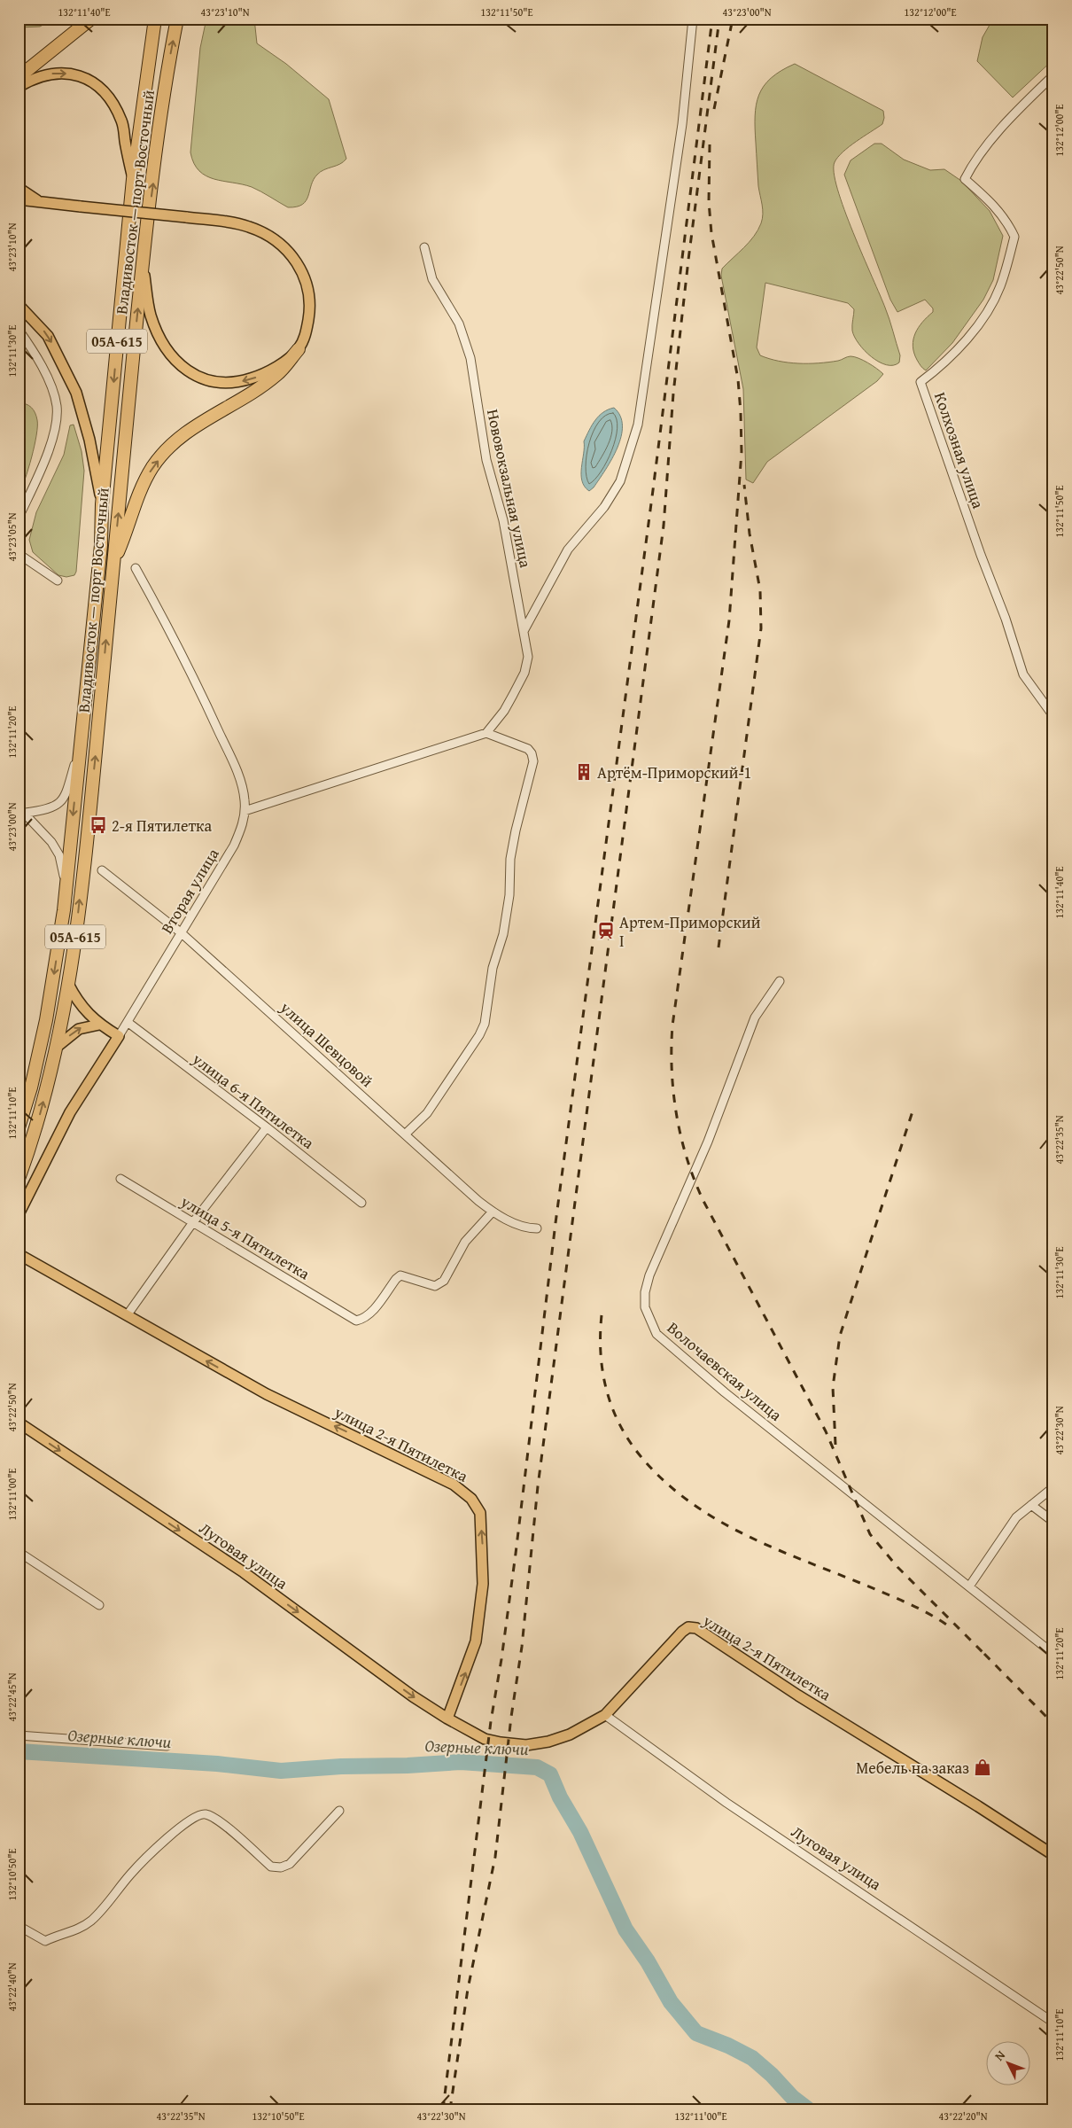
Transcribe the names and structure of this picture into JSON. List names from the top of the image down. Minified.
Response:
{"streets":{"highway":["Владивосток — порт Восточный","05А-615"],"main road":["Вторая улица","улица 2-я Пятилетка","Луговая улица"],"street":["Колхозная улица","Нововокзальная улица","улица Шевцовой","улица 6-я Пятилетка","улица 5-я Пятилетка","Волочаевская улица"]},"crossings":[["Вторая улица","улица Шевцовой"],["Вторая улица","улица 6-я Пятилетка"],["улица Шевцовой","улица 5-я Пятилетка"],["улица 2-я Пятилетка","Луговая улица"]],"one_way":["улица 2-я Пятилетка","Луговая улица"],"water":["Озерные ключи"],"places":{"building":["Артём-Приморский-1"],"bus stop":["2-я Пятилетка"],"station":["Артем-Приморский I"],"shop":["Мебель на заказ"]},"north":"top left","coordinates":["132°11'40\"E","43°23'10\"N","132°11'50\"E","43°23'00\"N","132°12'00\"E","43°22'50\"N","132°11'30\"E","43°23'05\"N","132°11'20\"E","132°11'10\"E","43°22'35\"N","43°22'30\"N","132°11'00\"E","43°22'45\"N","132°10'50\"E","43°22'40\"N","43°22'20\"N"]}
